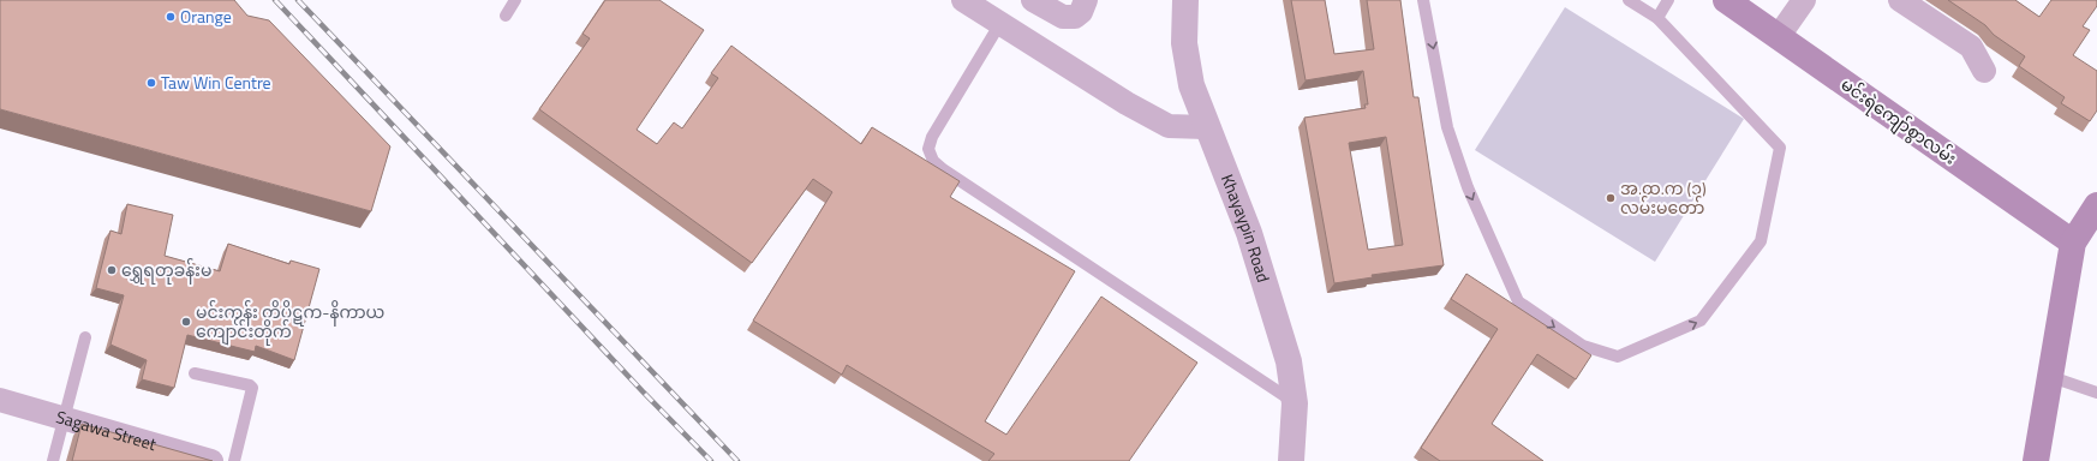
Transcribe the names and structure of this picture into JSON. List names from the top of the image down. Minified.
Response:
{"streets":{"main road":["မင်းရဲကျော်စွာလမ်း"],"street":["Khayaypin Road","Sagawa Street"]},"places":["Orange","Taw Win Centre","အ.ထ.က (၁) လမ်းမတော်","ရွှေရတုခန်းမ","မင်းကွန်း တိပိဋက-နိကာယ ကျောင်းတိုက်"]}
